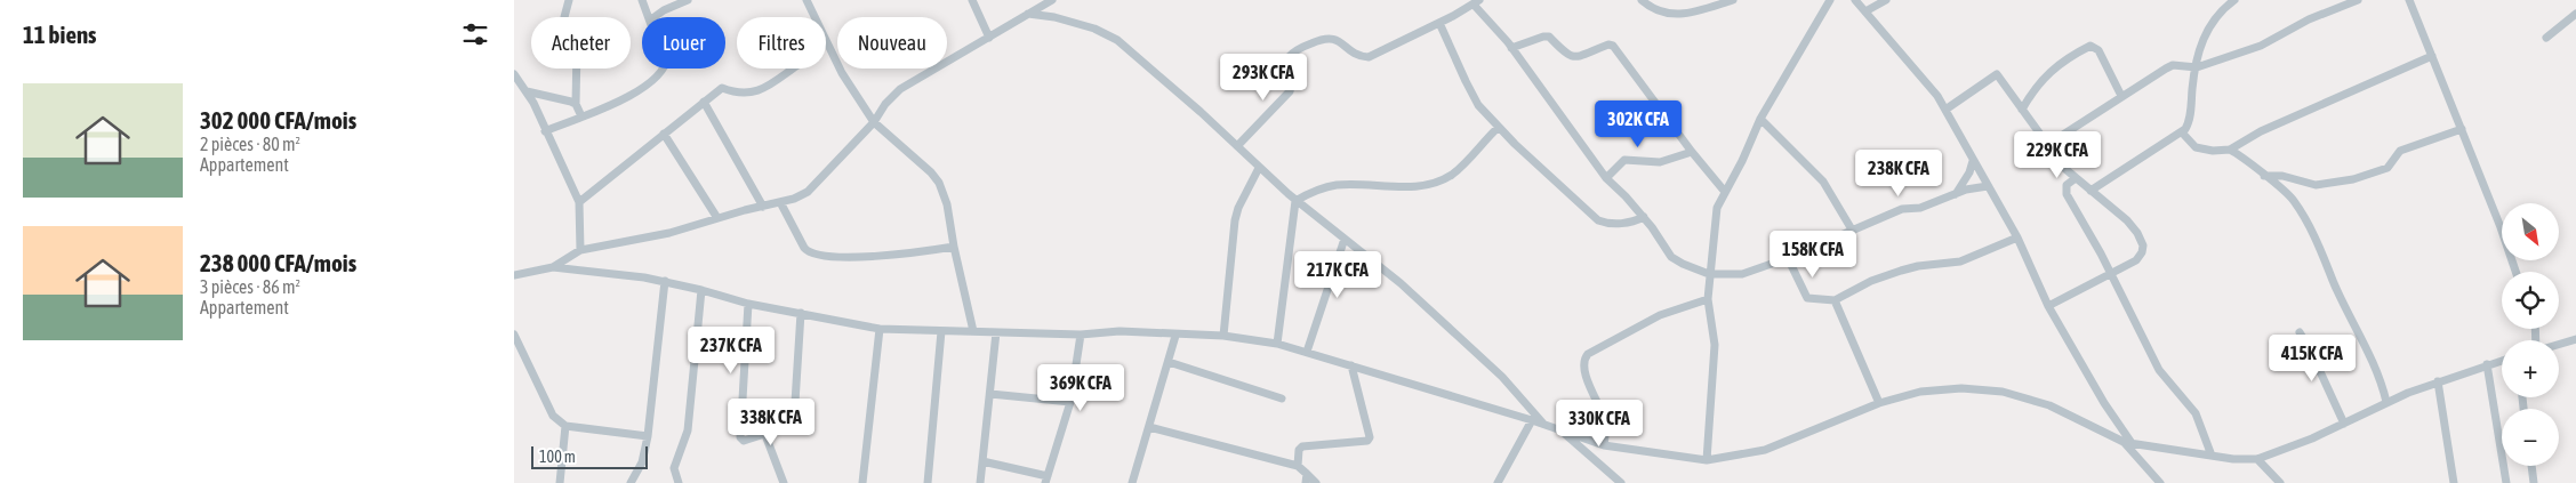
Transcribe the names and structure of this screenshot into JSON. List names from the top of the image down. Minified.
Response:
{"scale_bar":"100 m","north":"bottom right","page":{"heading":"11 biens","chip":["Acheter","Louer","Filtres","Nouveau"],"price":["293K CFA","302K CFA","229K CFA","238K CFA","158K CFA","217K CFA","237K CFA","415K CFA","369K CFA","338K CFA","330K CFA"],"list":[{"name":"302 000 CFA/mois","note":"2 pièces · 80 m² · Appartement"},{"name":"238 000 CFA/mois","note":"3 pièces · 86 m² · Appartement"}],"map_buttons":["+","−"],"scale":"100 m"}}
